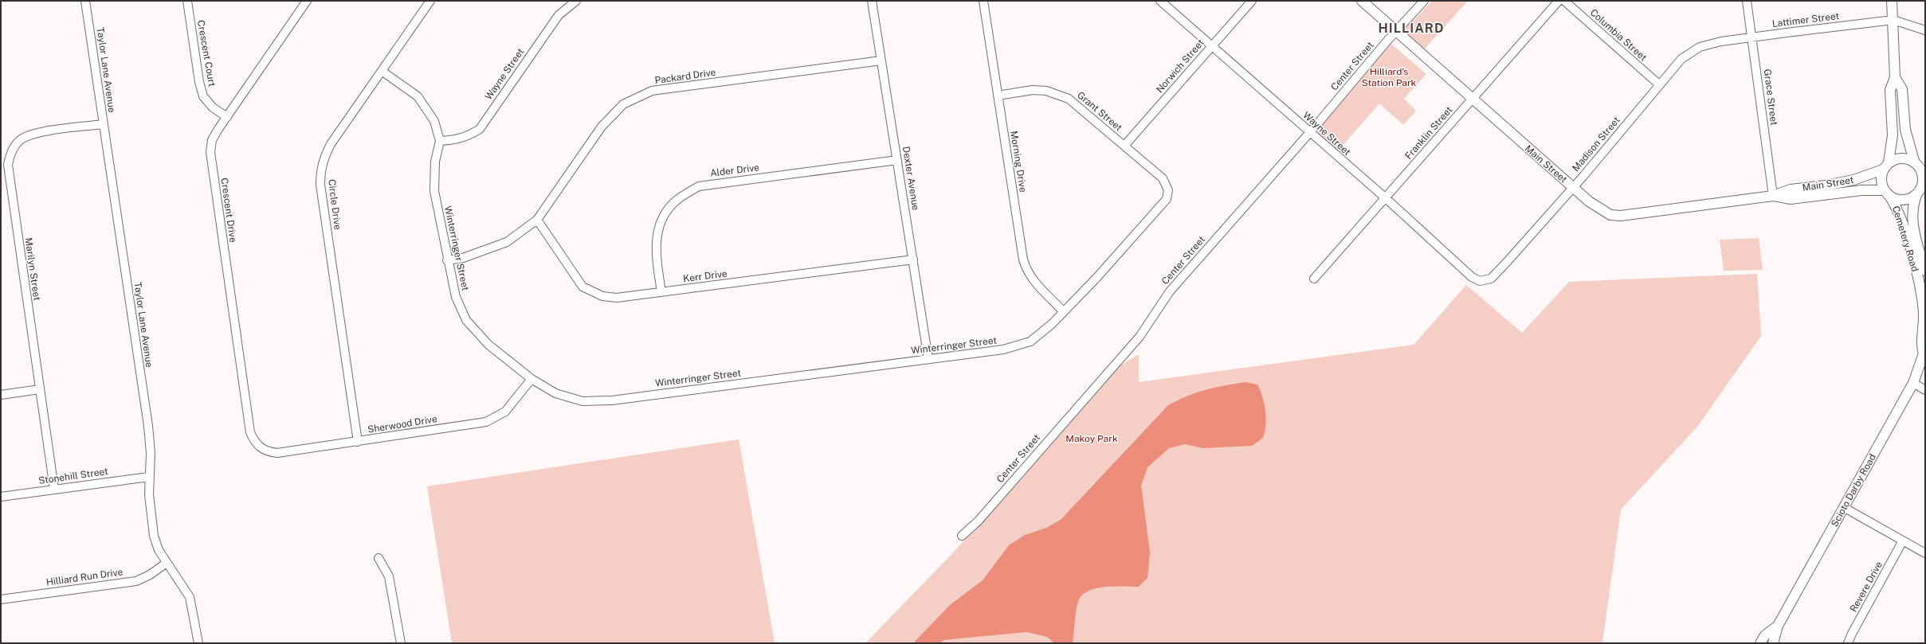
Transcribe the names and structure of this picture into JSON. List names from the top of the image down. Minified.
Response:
{"streets":{"main road":["Main Street","Cemetery Road","Scioto Darby Road"],"street":["Lattimer Street","Columbia Street","Crescent Court","Norwich Street","Center Street","Taylor Lane Avenue","Wayne Street","Packard Drive","Grace Street","Grant Street","Franklin Street","Madison Street","Morning Drive","Alder Drive","Dexter Avenue","Circle Drive","Crescent Drive","Winterringer Street","Marilyn Street","Kerr Drive","Sherwood Drive","Stonehill Street","Hilliard Run Drive","Revere Drive"]},"crossings":[["Lattimer Street","Grace Street"],["Lattimer Street","Madison Street"],["Columbia Street","Madison Street"],["Crescent Court","Crescent Drive"],["Norwich Street","Wayne Street"],["Norwich Street","Grant Street"],["Center Street","Wayne Street"],["Center Street","Main Street"],["Taylor Lane Avenue","Marilyn Street"],["Taylor Lane Avenue","Stonehill Street"],["Taylor Lane Avenue","Hilliard Run Drive"],["Wayne Street","Franklin Street"],["Wayne Street","Madison Street"],["Wayne Street","Winterringer Street"],["Packard Drive","Dexter Avenue"],["Packard Drive","Winterringer Street"],["Packard Drive","Kerr Drive"],["Grace Street","Main Street"],["Grant Street","Morning Drive"],["Grant Street","Winterringer Street"],["Franklin Street","Main Street"],["Madison Street","Main Street"],["Morning Drive","Winterringer Street"],["Main Street","Cemetery Road"],["Alder Drive","Dexter Avenue"],["Alder Drive","Kerr Drive"],["Dexter Avenue","Winterringer Street"],["Dexter Avenue","Kerr Drive"],["Circle Drive","Sherwood Drive"],["Crescent Drive","Sherwood Drive"],["Cemetery Road","Scioto Darby Road"],["Winterringer Street","Sherwood Drive"],["Marilyn Street","Stonehill Street"]],"districts":["HILLIARD"],"parks":["Hilliard's Station Park","Makoy Park"]}
